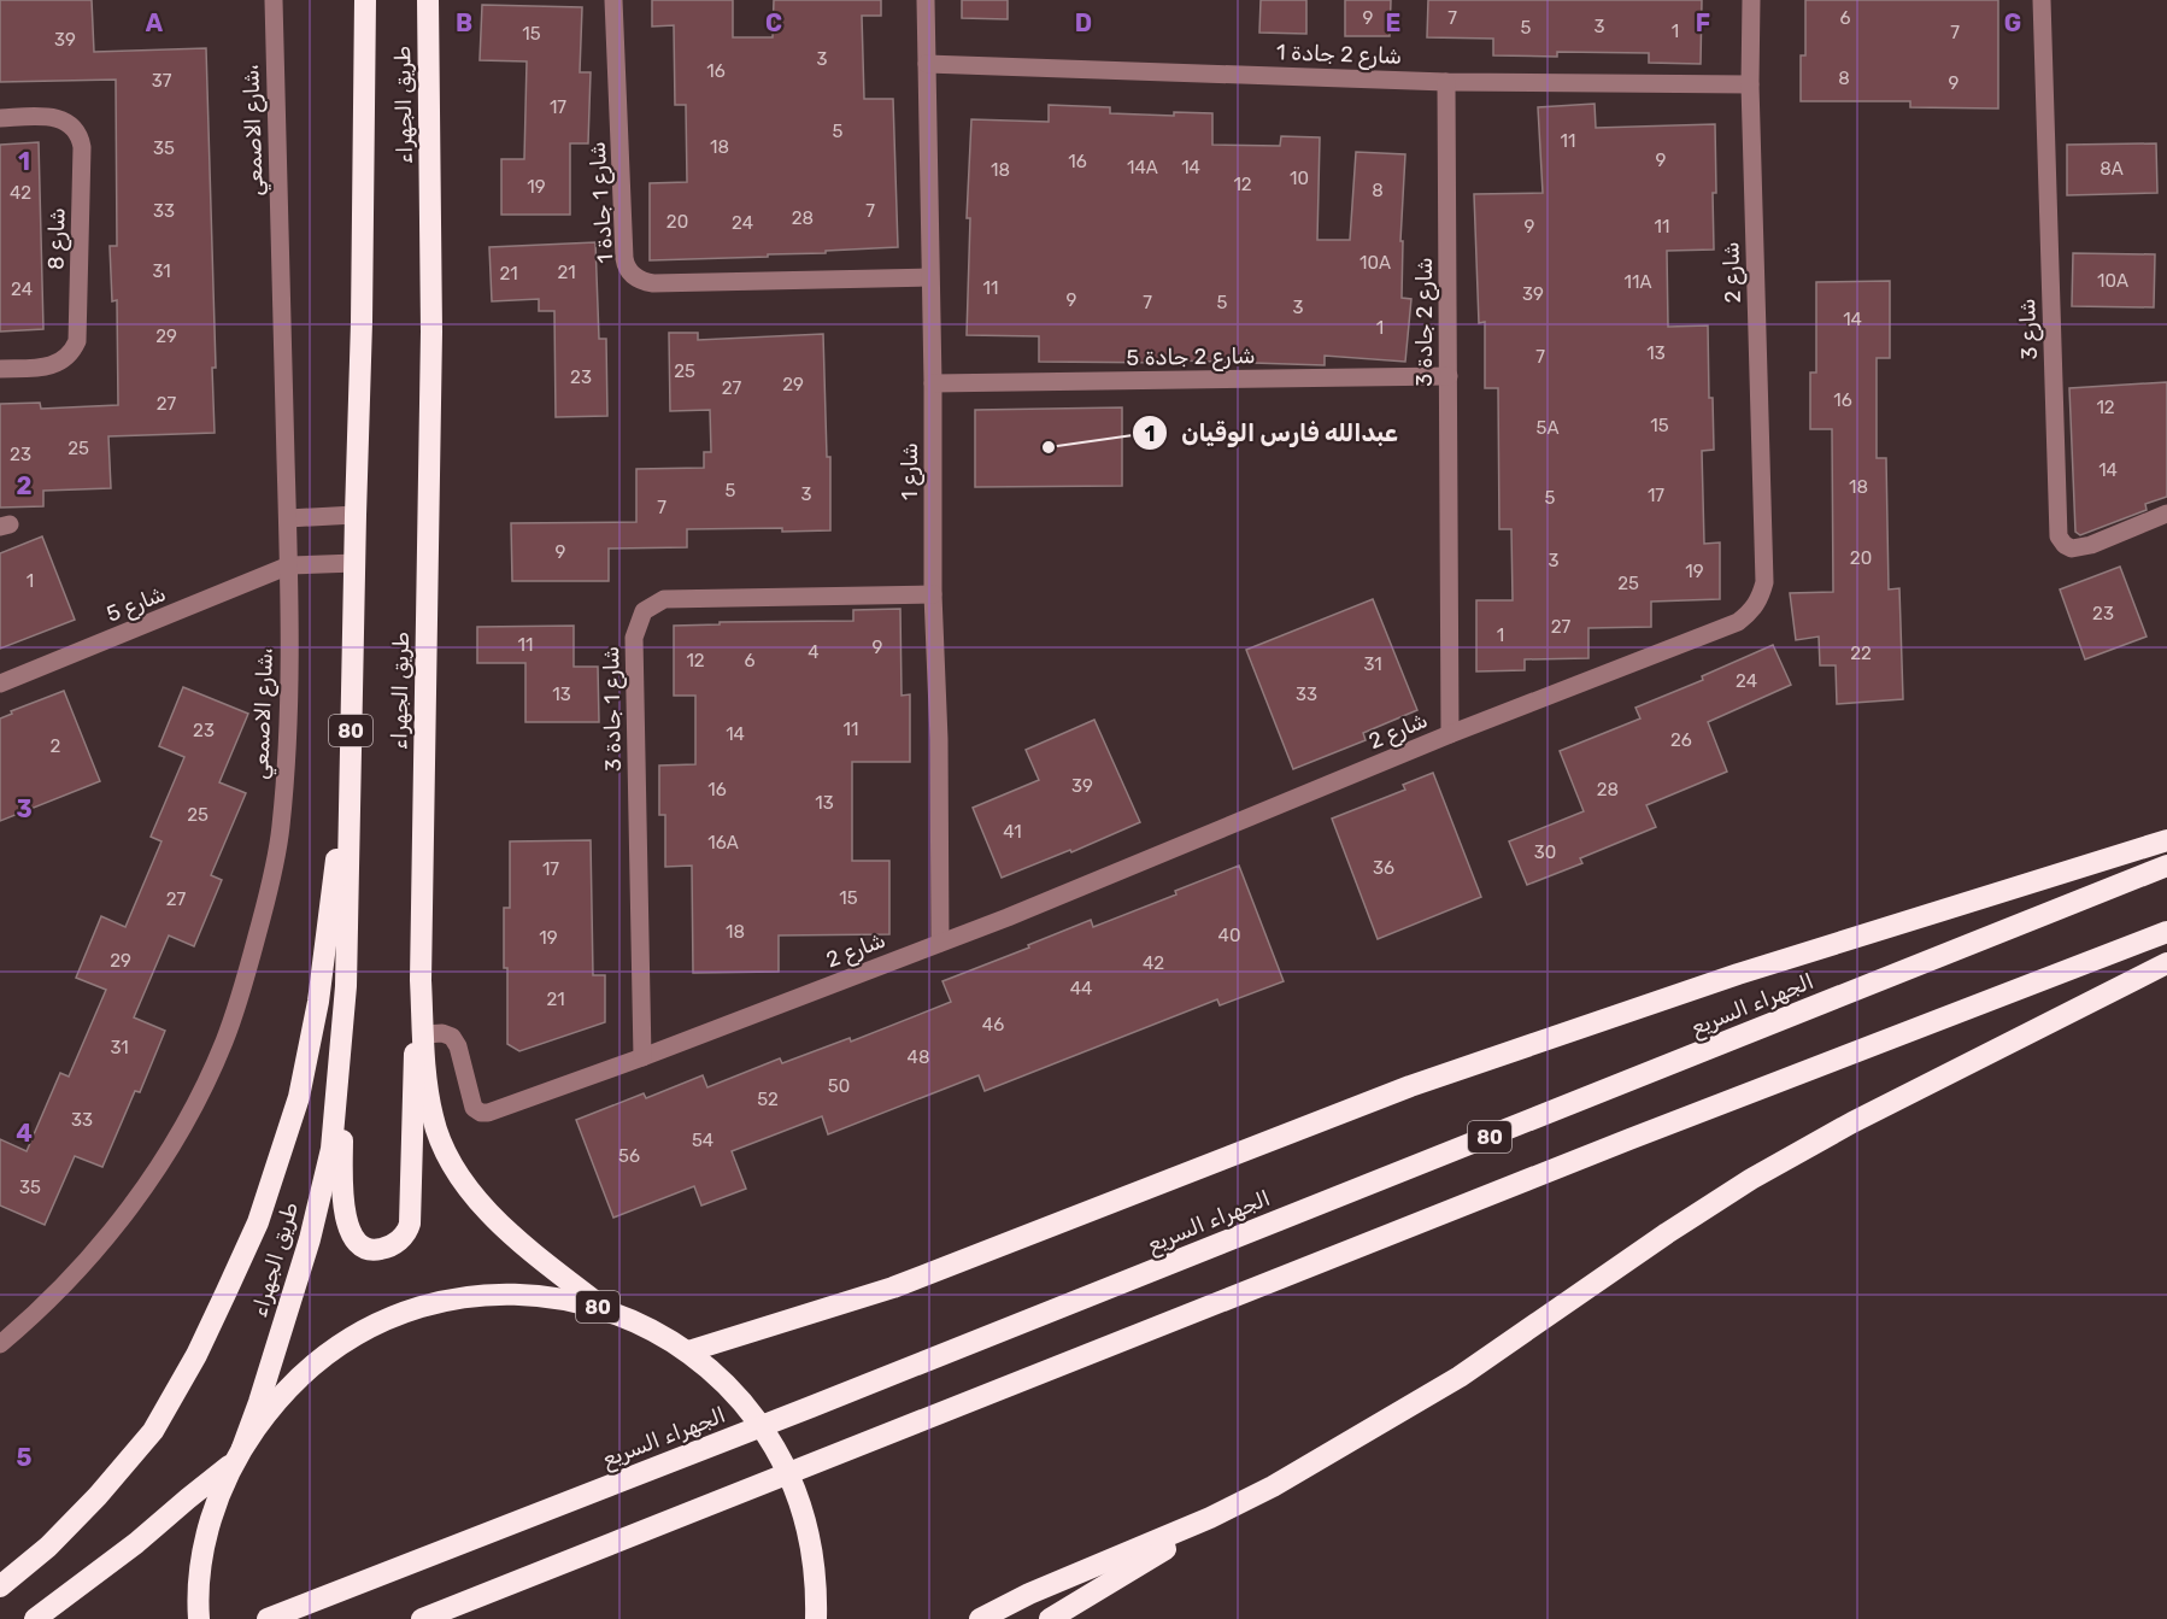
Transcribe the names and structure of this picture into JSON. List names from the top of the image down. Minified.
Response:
{"streets":{"highway":["طريق الجهراء","80","الجهراء السريع"],"street":["شارع 2 جادة 1","شارع الاصمعي،","شارع 1 جادة 1","شارع 8","شارع 2","شارع 2 جادة 3","شارع 3","شارع 2 جادة 5","شارع 1","شارع 5","شارع 1 جادة 3"]},"crossings":[["شارع 2 جادة 1","شارع 2"],["شارع 2 جادة 1","شارع 2 جادة 3"],["شارع 2 جادة 1","شارع 1"],["طريق الجهراء","شارع 2"],["طريق الجهراء","80"],["شارع الاصمعي،","شارع 5"],["شارع 1 جادة 1","شارع 1"],["شارع 2","شارع 2 جادة 3"],["شارع 2","شارع 1"],["شارع 2","شارع 1 جادة 3"],["شارع 2 جادة 3","شارع 2 جادة 5"],["شارع 2 جادة 5","شارع 1"],["شارع 1","شارع 1 جادة 3"]],"places":["عبدالله فارس الوقيان"],"house_numbers":["9","7","6","3","5","1","7","15","39","3","16","8","37","9","17","5","11","18","35","9","16","14A","14","8A","18","10","12","19","8","42","33","7","28","20","24","9","11","10A","31","21","21","10A","11A","11","24","39","9","7","5","3","14","1","29","13","7","25","23","29","27","16","27","12","15","5A","25","23","14","18","5","3","17","5","7","9","20","3","19","1","25","23","27","1","11","9","4","22","12","6","31","24","13","33","11","23","14","26","2","39","16","28","13","25","41","16A","30","36","17","15","27","18","40","19","29","42","44","21","46","31","48","50","52","33","54","56","35"],"grid":{"columns":["A","B","C","D","E","F","G"],"rows":["1","2","3","4","5"]}}
